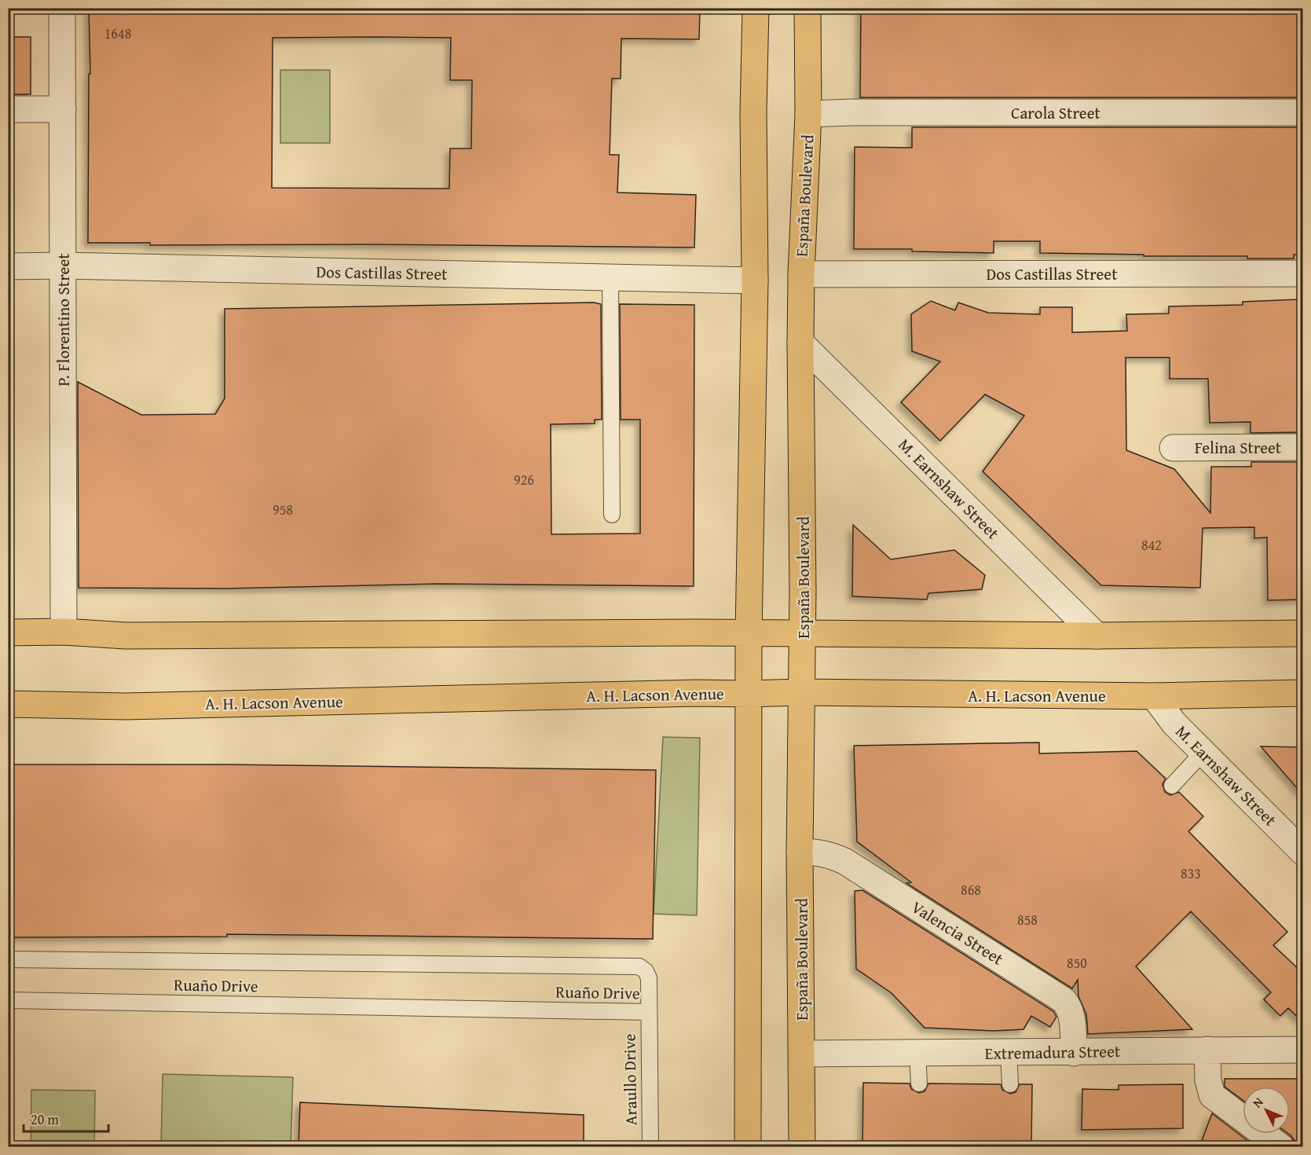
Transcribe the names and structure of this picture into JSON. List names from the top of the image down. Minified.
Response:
{"streets":{"main road":["España Boulevard","A. H. Lacson Avenue"],"street":["Carola Street","Dos Castillas Street","P. Florentino Street","Felina Street","M. Earnshaw Street","Valencia Street","Extremadura Street"],"lane":["Ruaño Drive","Araullo Drive"]},"crossings":[["Carola Street","España Boulevard"],["España Boulevard","Dos Castillas Street"],["España Boulevard","M. Earnshaw Street"],["España Boulevard","A. H. Lacson Avenue"],["España Boulevard","Valencia Street"],["España Boulevard","Extremadura Street"],["Dos Castillas Street","P. Florentino Street"],["M. Earnshaw Street","A. H. Lacson Avenue"],["Valencia Street","Extremadura Street"],["Ruaño Drive","Araullo Drive"]],"house_numbers":["1648","926","958","842","833","868","858","850"],"scale_bar":"20 m","north":"top left"}
